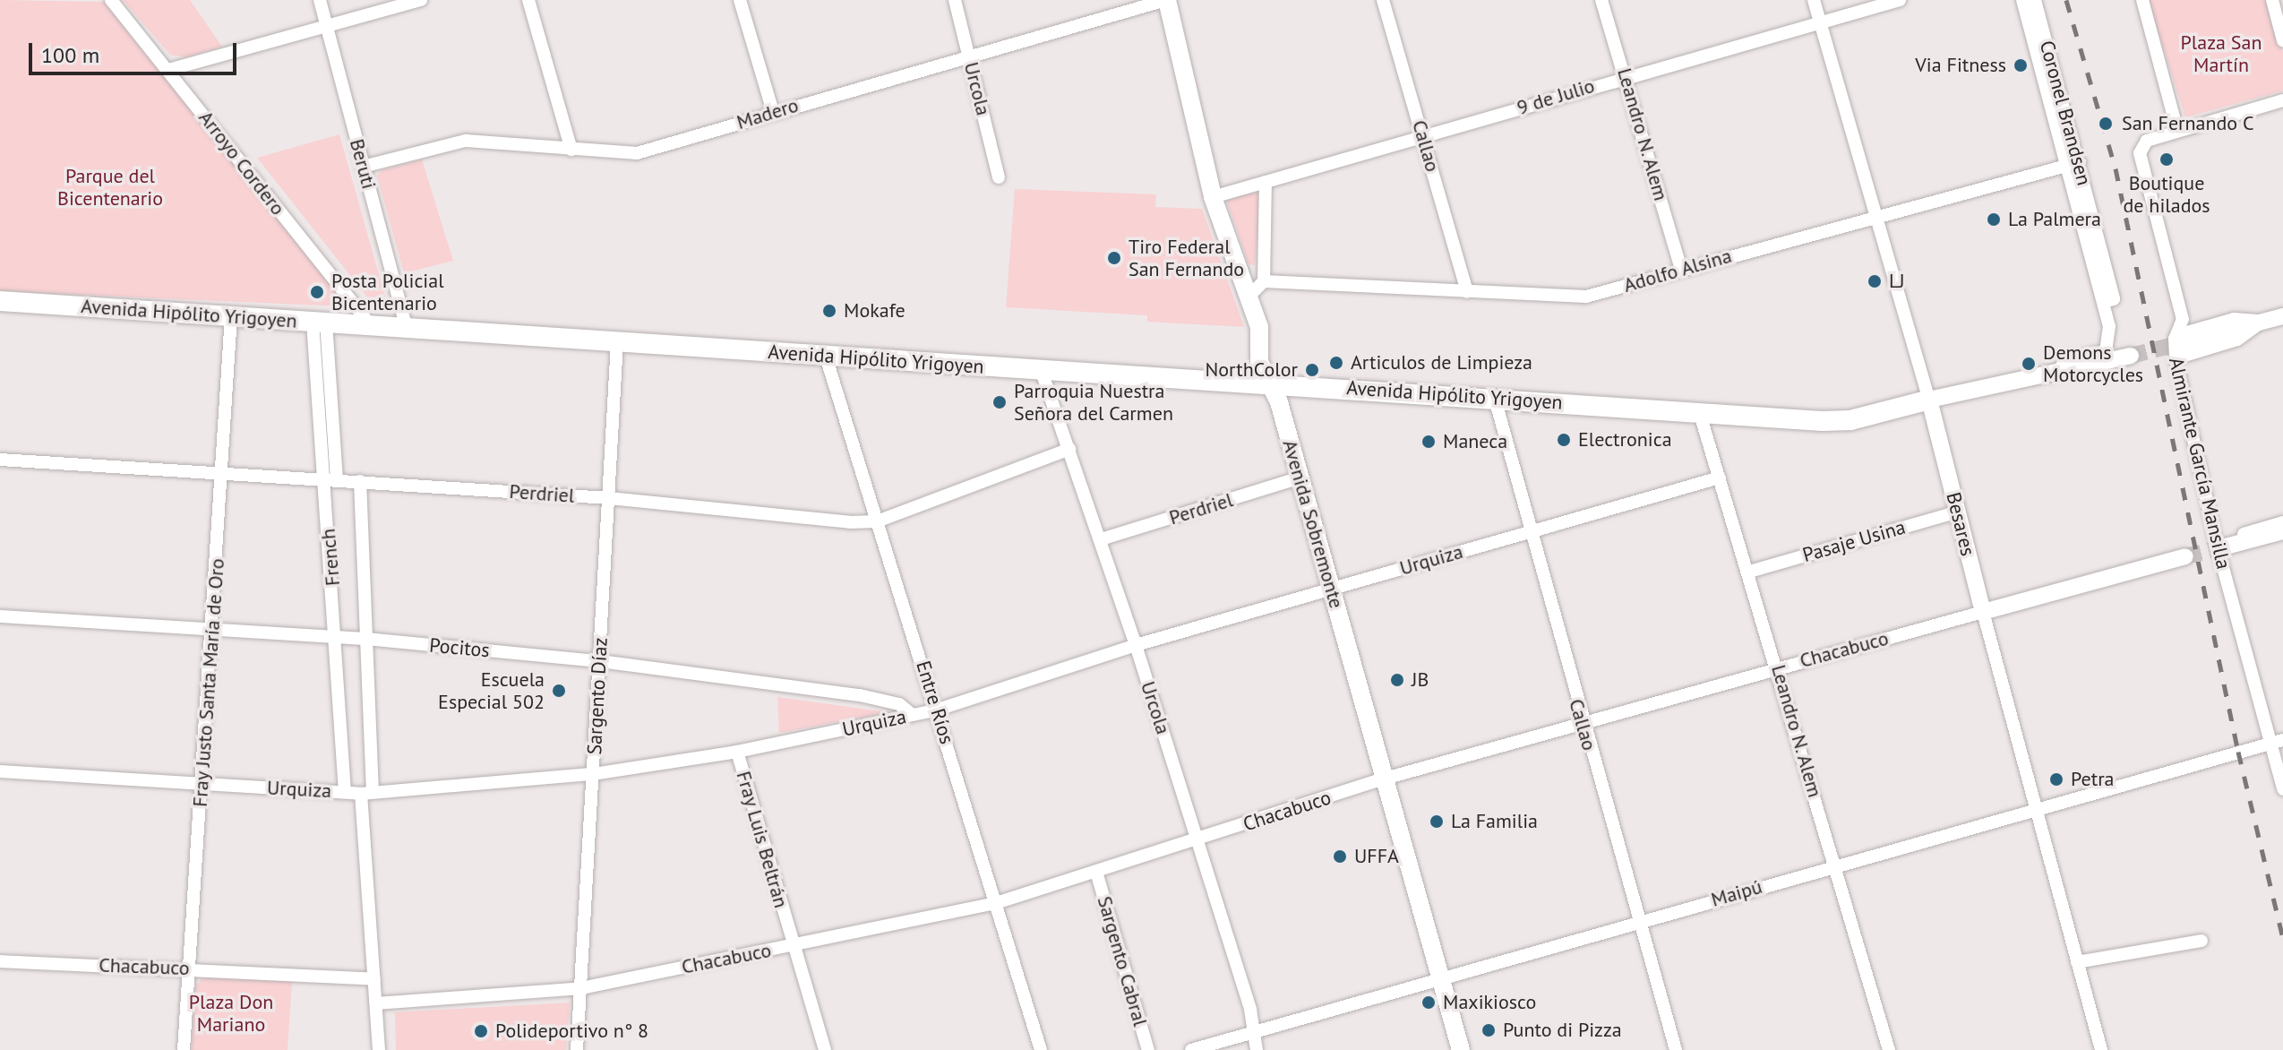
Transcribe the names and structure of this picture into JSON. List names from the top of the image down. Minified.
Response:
{"streets":{"main road":["Avenida Hipólito Yrigoyen","Avenida Sobremonte"],"street":["Urcola","9 de Julio","Coronel Brandsen","Madero","Leandro N. Alem","Callao","Arroyo Cordero","Beruti","Adolfo Alsina","Almirante García Mansilla","Perdriel","Besares","Pasaje Usina","French","Urquiza","Pocitos","Chacabuco","Fray Justo Santa María de Oro","Sargento Díaz","Entre Ríos","Fray Luis Beltrán","Maipú","Sargento Cabral"]},"crossings":[["Urcola","Madero"],["Urcola","Avenida Hipólito Yrigoyen"],["Urcola","Perdriel"],["Urcola","Urquiza"],["Urcola","Chacabuco"],["Urcola","Maipú"],["9 de Julio","Leandro N. Alem"],["9 de Julio","Callao"],["9 de Julio","Avenida Sobremonte"],["9 de Julio","Besares"],["Coronel Brandsen","Adolfo Alsina"],["Coronel Brandsen","Avenida Hipólito Yrigoyen"],["Madero","Beruti"],["Madero","Avenida Sobremonte"],["Leandro N. Alem","Adolfo Alsina"],["Leandro N. Alem","Avenida Hipólito Yrigoyen"],["Leandro N. Alem","Pasaje Usina"],["Leandro N. Alem","Urquiza"],["Leandro N. Alem","Chacabuco"],["Leandro N. Alem","Maipú"],["Callao","Adolfo Alsina"],["Callao","Avenida Hipólito Yrigoyen"],["Callao","Urquiza"],["Callao","Chacabuco"],["Callao","Maipú"],["Arroyo Cordero","Avenida Hipólito Yrigoyen"],["Beruti","Avenida Hipólito Yrigoyen"],["Adolfo Alsina","Besares"],["Avenida Hipólito Yrigoyen","Avenida Sobremonte"],["Avenida Hipólito Yrigoyen","Besares"],["Avenida Hipólito Yrigoyen","French"],["Avenida Hipólito Yrigoyen","Fray Justo Santa María de Oro"],["Avenida Hipólito Yrigoyen","Sargento Díaz"],["Avenida Hipólito Yrigoyen","Entre Ríos"],["Almirante García Mansilla","Maipú"],["Perdriel","Avenida Sobremonte"],["Perdriel","French"],["Perdriel","Fray Justo Santa María de Oro"],["Perdriel","Sargento Díaz"],["Perdriel","Entre Ríos"],["Avenida Sobremonte","Urquiza"],["Avenida Sobremonte","Chacabuco"],["Avenida Sobremonte","Maipú"],["Besares","Pasaje Usina"],["Besares","Chacabuco"],["Besares","Maipú"],["French","Urquiza"],["French","Pocitos"],["French","Chacabuco"],["Urquiza","Pocitos"],["Urquiza","Fray Justo Santa María de Oro"],["Urquiza","Sargento Díaz"],["Urquiza","Entre Ríos"],["Urquiza","Fray Luis Beltrán"],["Pocitos","Fray Justo Santa María de Oro"],["Pocitos","Sargento Díaz"],["Chacabuco","Fray Justo Santa María de Oro"],["Chacabuco","Sargento Díaz"],["Chacabuco","Entre Ríos"],["Chacabuco","Fray Luis Beltrán"],["Chacabuco","Sargento Cabral"]],"parks":["Plaza San Martín","Parque del Bicentenario","Plaza Don Mariano"],"places":["Via Fitness","San Fernando C","Boutique de hilados","La Palmera","Tiro Federal San Fernando","LJ","Posta Policial Bicentenario","Mokafe","Articulos de Limpieza","Demons Motorcycles","NorthColor","Parroquia Nuestra Señora del Carmen","Electronica","Maneca","JB","Escuela Especial 502","Petra","La Familia","UFFA","Maxikiosco","Punto di Pizza","Polideportivo n° 8"],"scale_bar":"100 m"}
